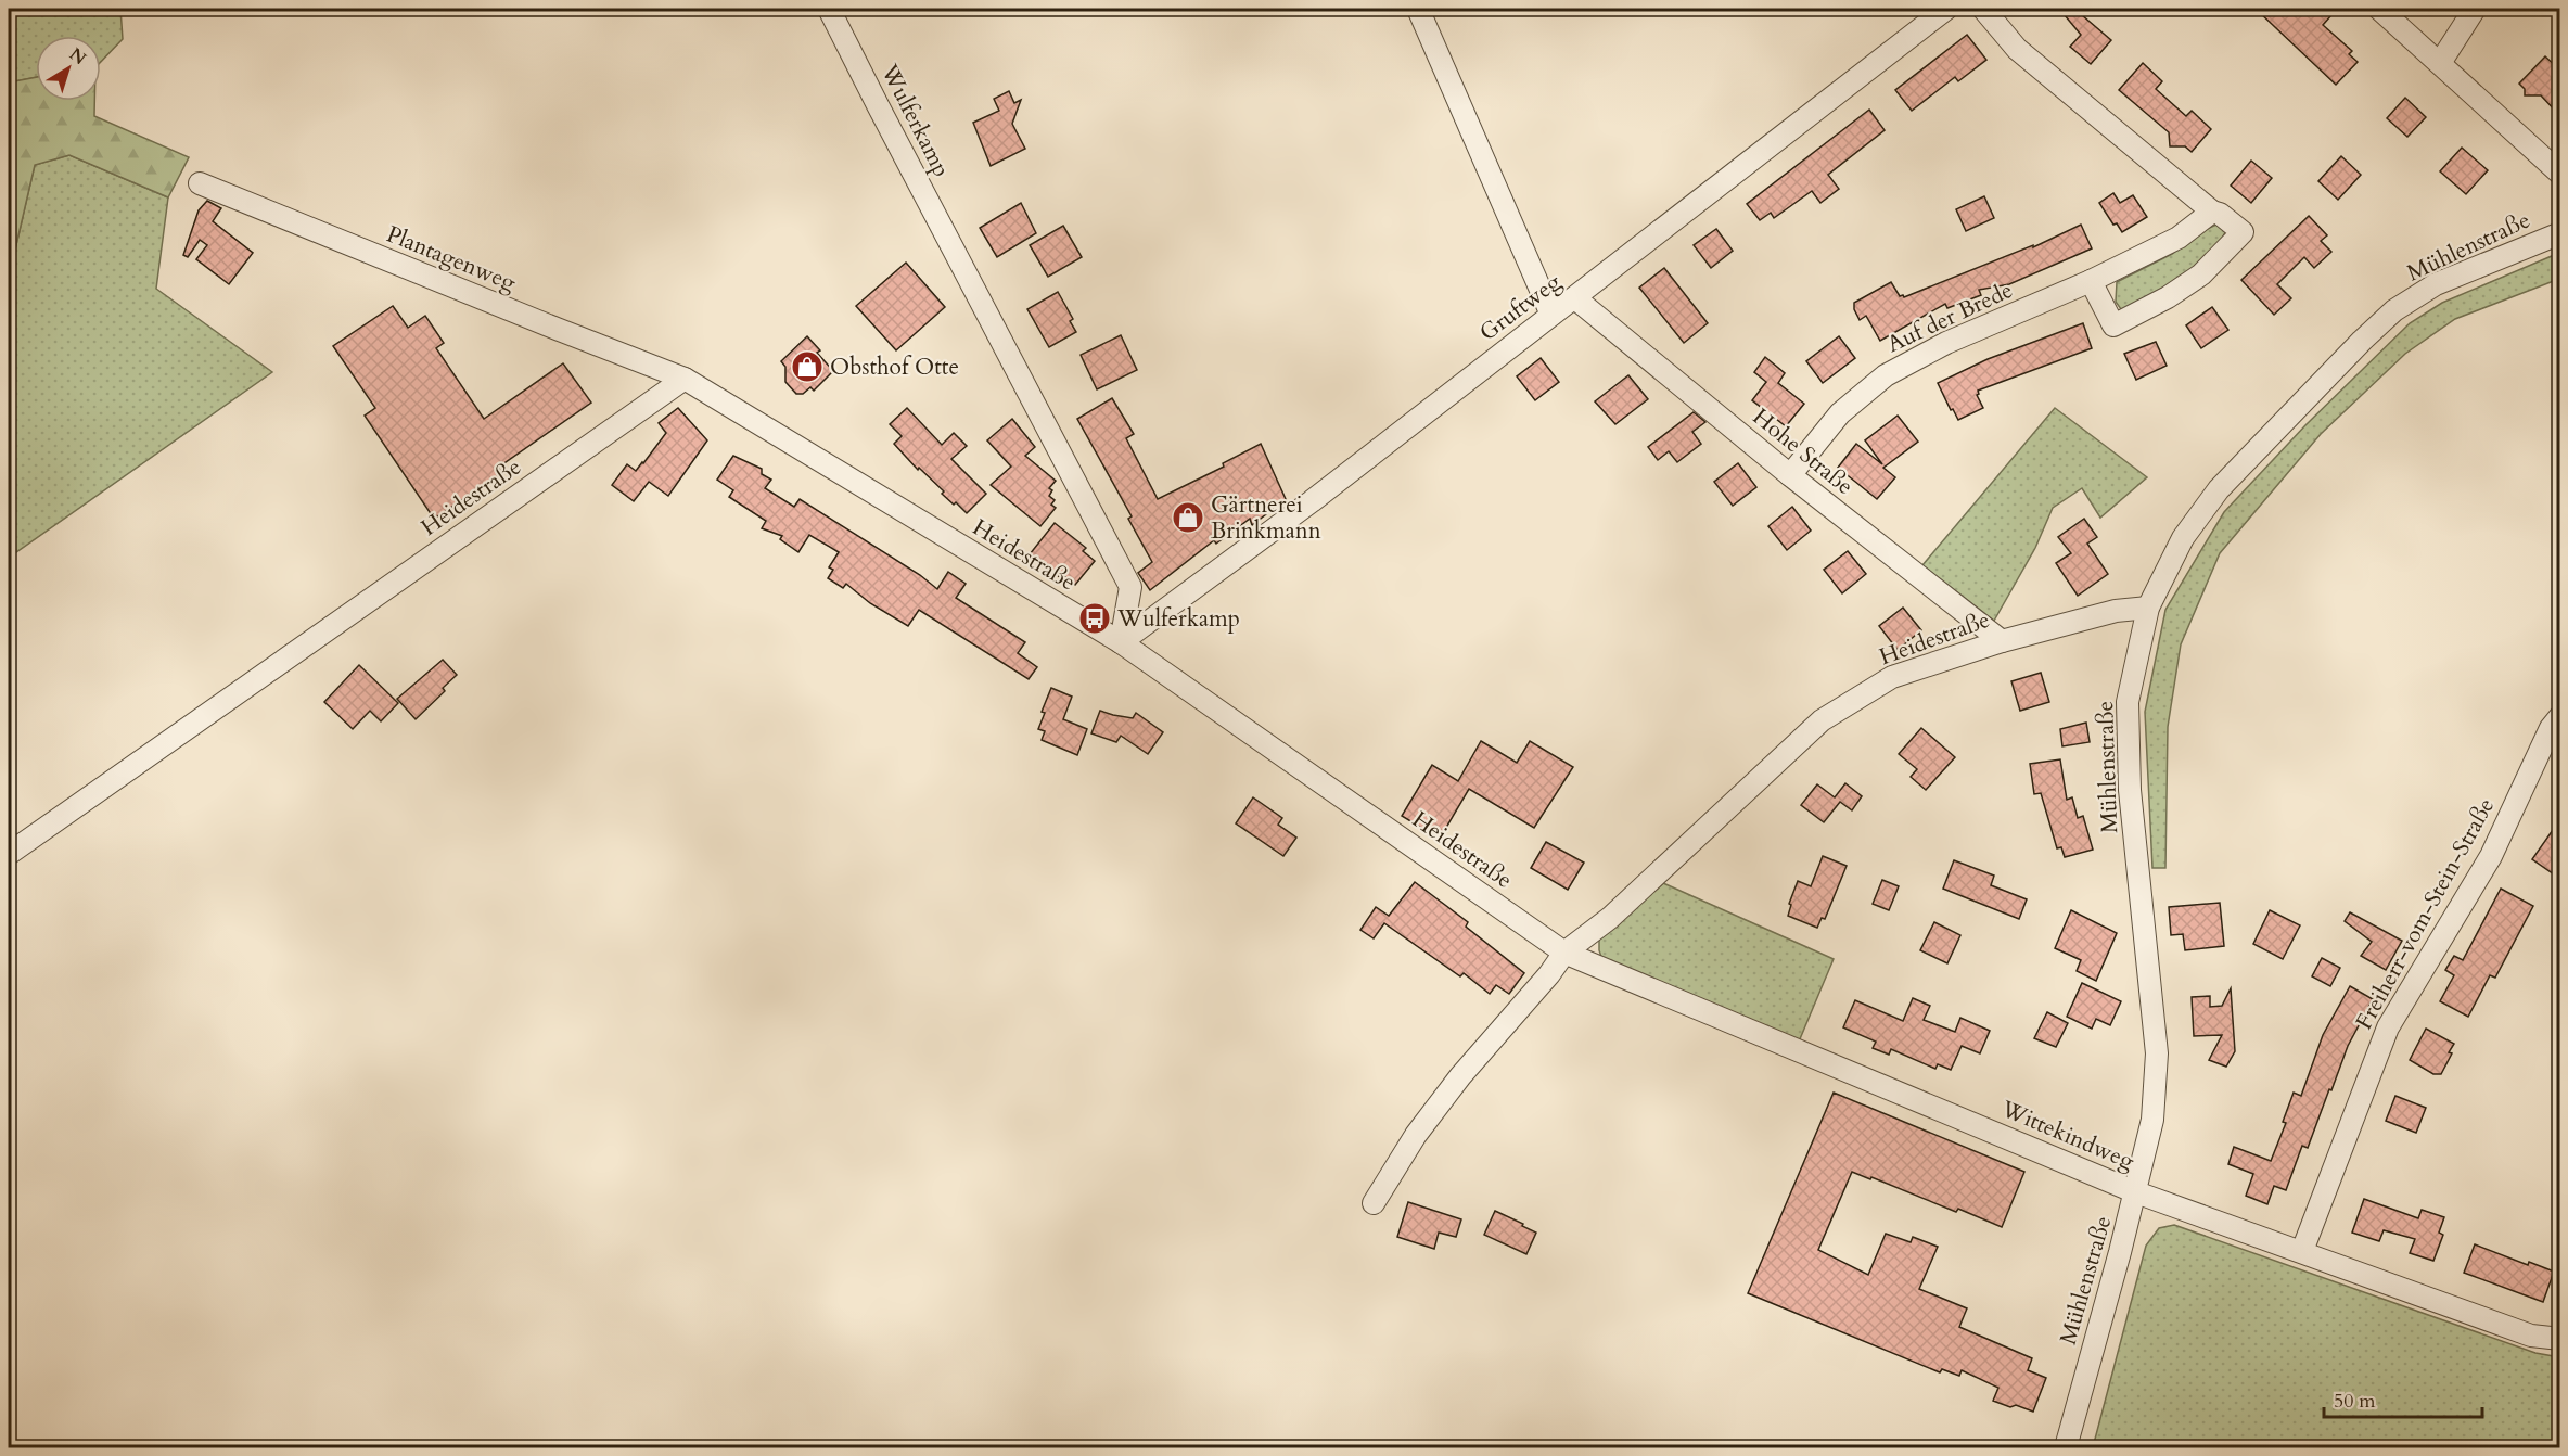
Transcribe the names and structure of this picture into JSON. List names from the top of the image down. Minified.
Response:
{"streets":{"street":["Wulferkamp","Mühlenstraße","Plantagenweg","Gruftweg","Auf der Brede","Hohe Straße","Heidestraße","Freiherr-vom-Stein-Straße","Wittekindweg"]},"crossings":[["Wulferkamp","Gruftweg"],["Wulferkamp","Heidestraße"],["Mühlenstraße","Heidestraße"],["Mühlenstraße","Wittekindweg"],["Plantagenweg","Heidestraße"],["Gruftweg","Hohe Straße"],["Gruftweg","Heidestraße"],["Auf der Brede","Hohe Straße"],["Hohe Straße","Heidestraße"],["Heidestraße","Wittekindweg"],["Freiherr-vom-Stein-Straße","Wittekindweg"]],"places":{"shop":["Obsthof Otte","Gärtnerei Brinkmann"],"bus stop":["Wulferkamp"]},"scale_bar":"50 m","north":"top right"}
